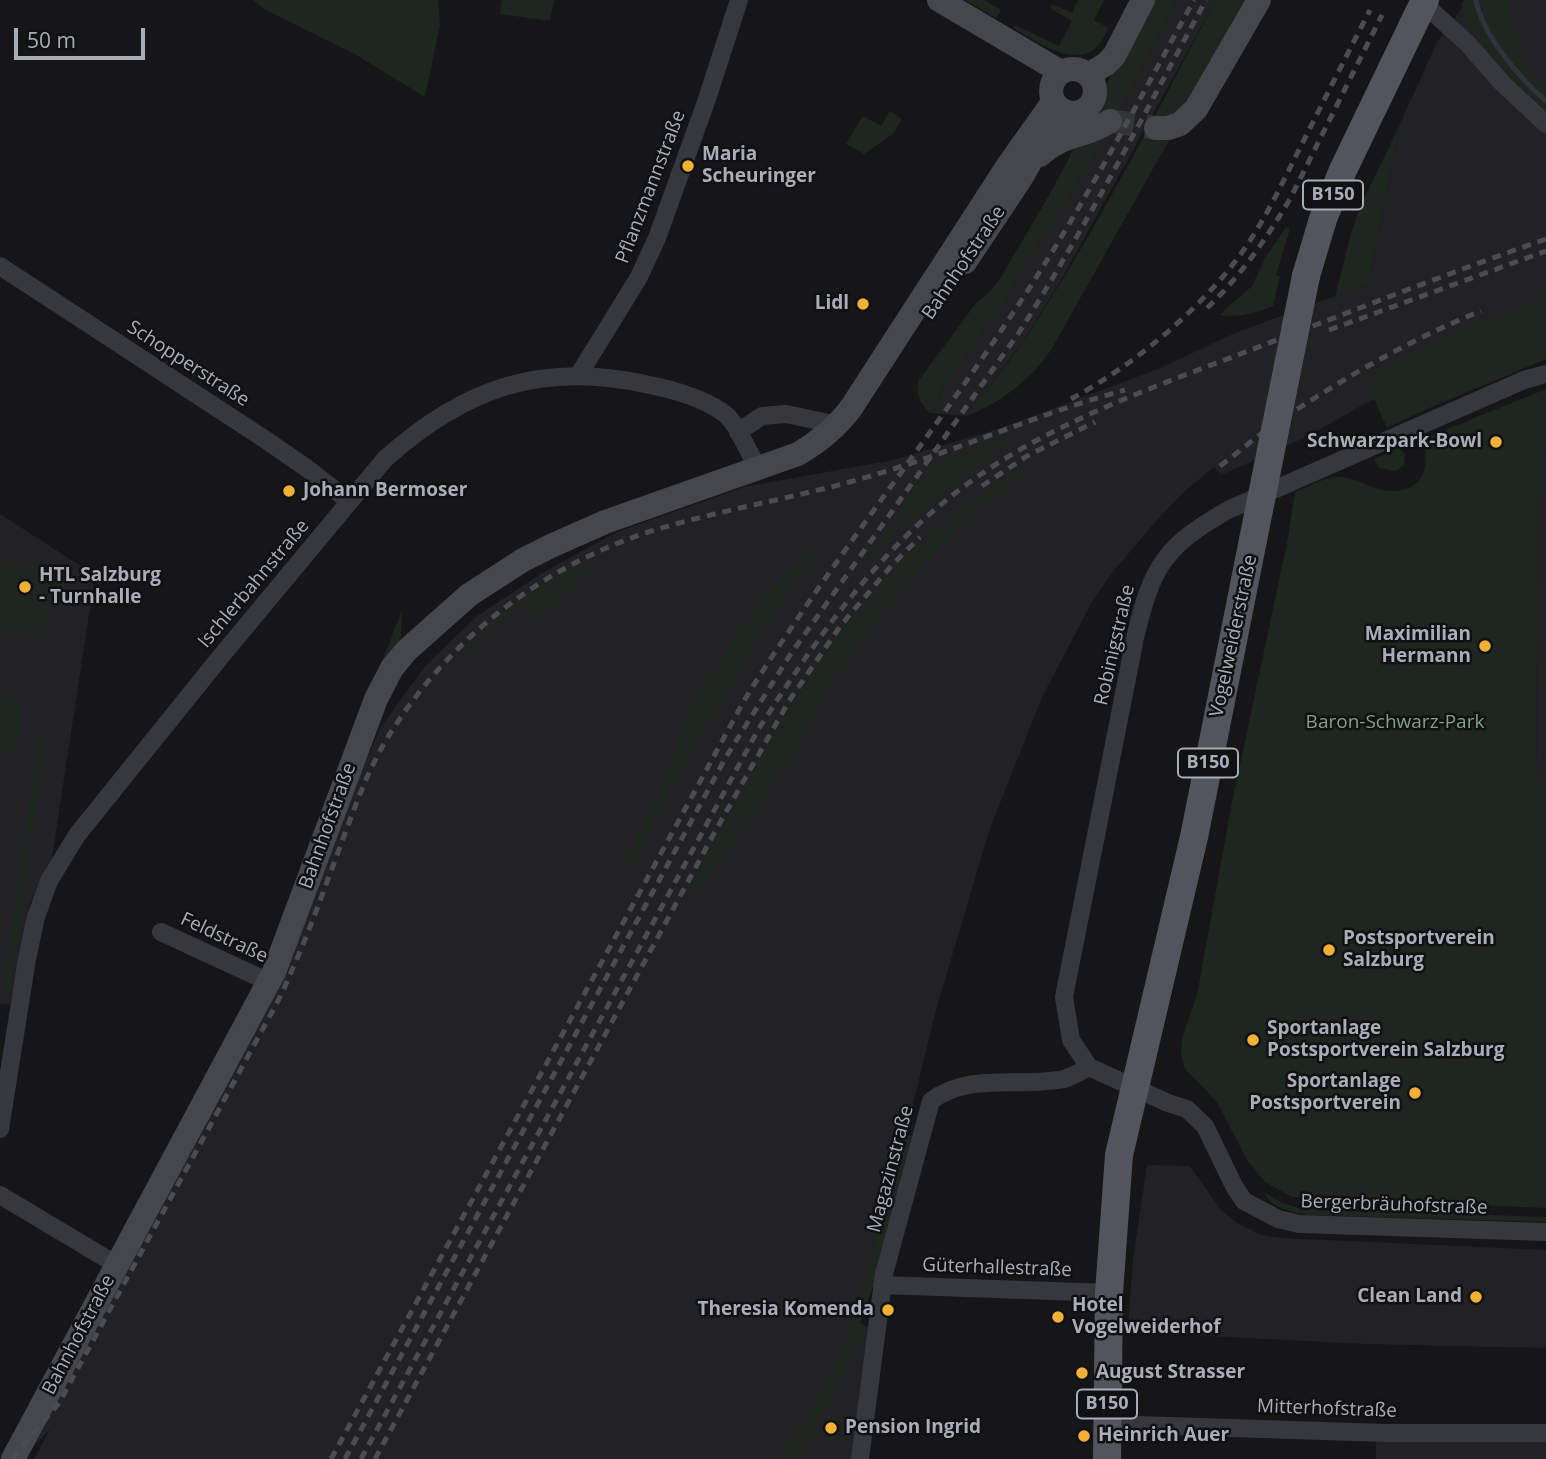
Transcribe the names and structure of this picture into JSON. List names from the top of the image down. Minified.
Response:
{"streets":{"main road":["B150","Bahnhofstraße","Vogelweiderstraße"],"street":["Pflanzmannstraße","Schopperstraße","Ischlerbahnstraße","Robinigstraße","Feldstraße","Magazinstraße","Bergerbräuhofstraße","Güterhallestraße","Mitterhofstraße"]},"crossings":[["Pflanzmannstraße","Ischlerbahnstraße"],["Bahnhofstraße","Ischlerbahnstraße"],["Bahnhofstraße","Feldstraße"],["Schopperstraße","Ischlerbahnstraße"],["Vogelweiderstraße","Bergerbräuhofstraße"],["Vogelweiderstraße","Güterhallestraße"],["Vogelweiderstraße","Mitterhofstraße"],["Robinigstraße","Magazinstraße"],["Magazinstraße","Güterhallestraße"]],"parks":["Baron-Schwarz-Park"],"places":["Maria Scheuringer","Lidl","Schwarzpark-Bowl","Johann Bermoser","HTL Salzburg - Turnhalle","Maximilian Hermann","Postsportverein Salzburg","Sportanlage Postsportverein Salzburg","Sportanlage Postsportverein","Clean Land","Theresia Komenda","Hotel Vogelweiderhof","August Strasser","Pension Ingrid","Heinrich Auer"],"scale_bar":"50 m"}
